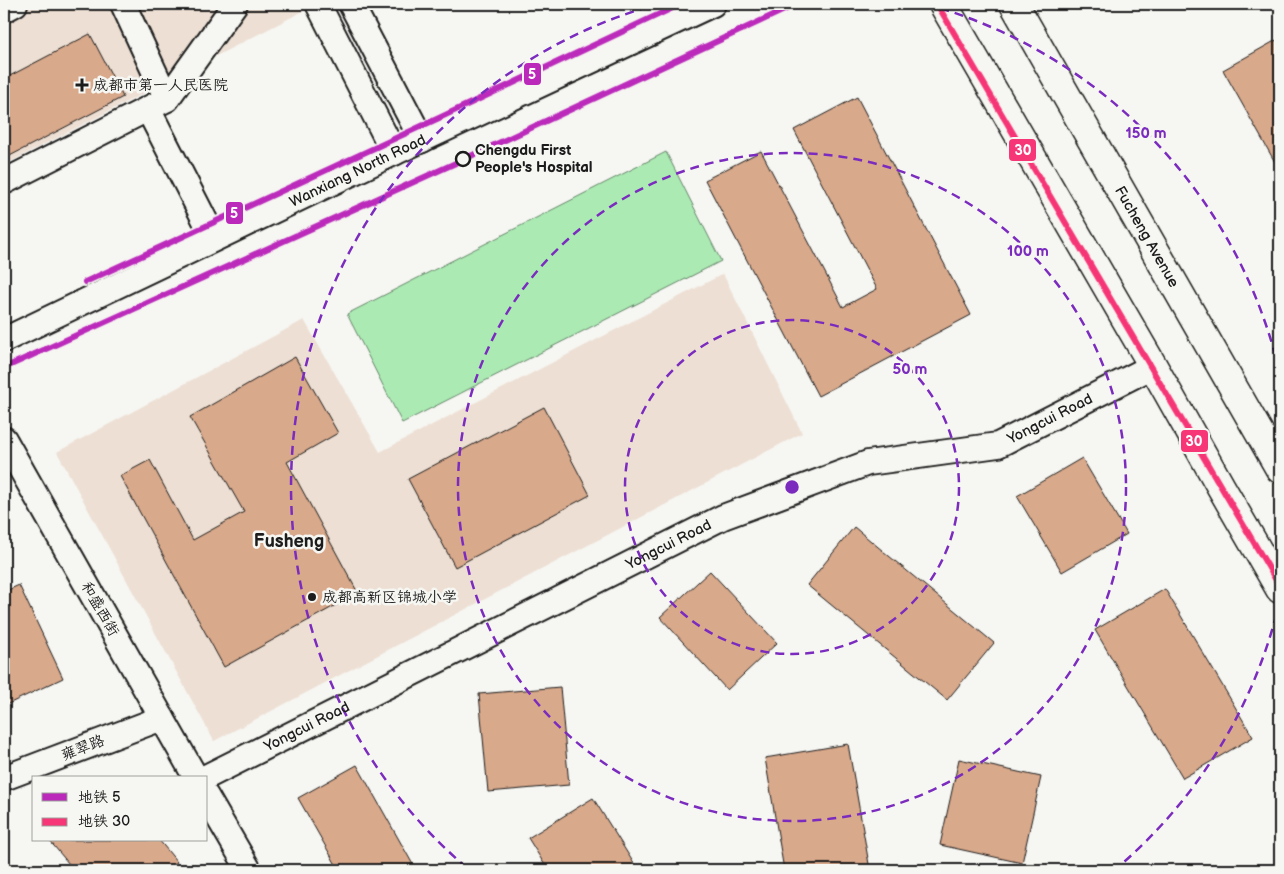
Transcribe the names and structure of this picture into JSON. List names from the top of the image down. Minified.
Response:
{"streets":{"main road":["Fucheng Avenue"],"street":["Wanxiang North Road","Yongcui Road","和盛西街","雍翠路"]},"crossings":[["和盛西街","雍翠路"]],"districts":["Fusheng"],"places":{"health":["成都市第一人民医院"],"other":["Chengdu First People's Hospital","成都高新区锦城小学"]},"lines":["metro line 5","metro line 30"],"legend":["地铁 5","地铁 30"],"rings":["150 m","100 m","50 m"]}
